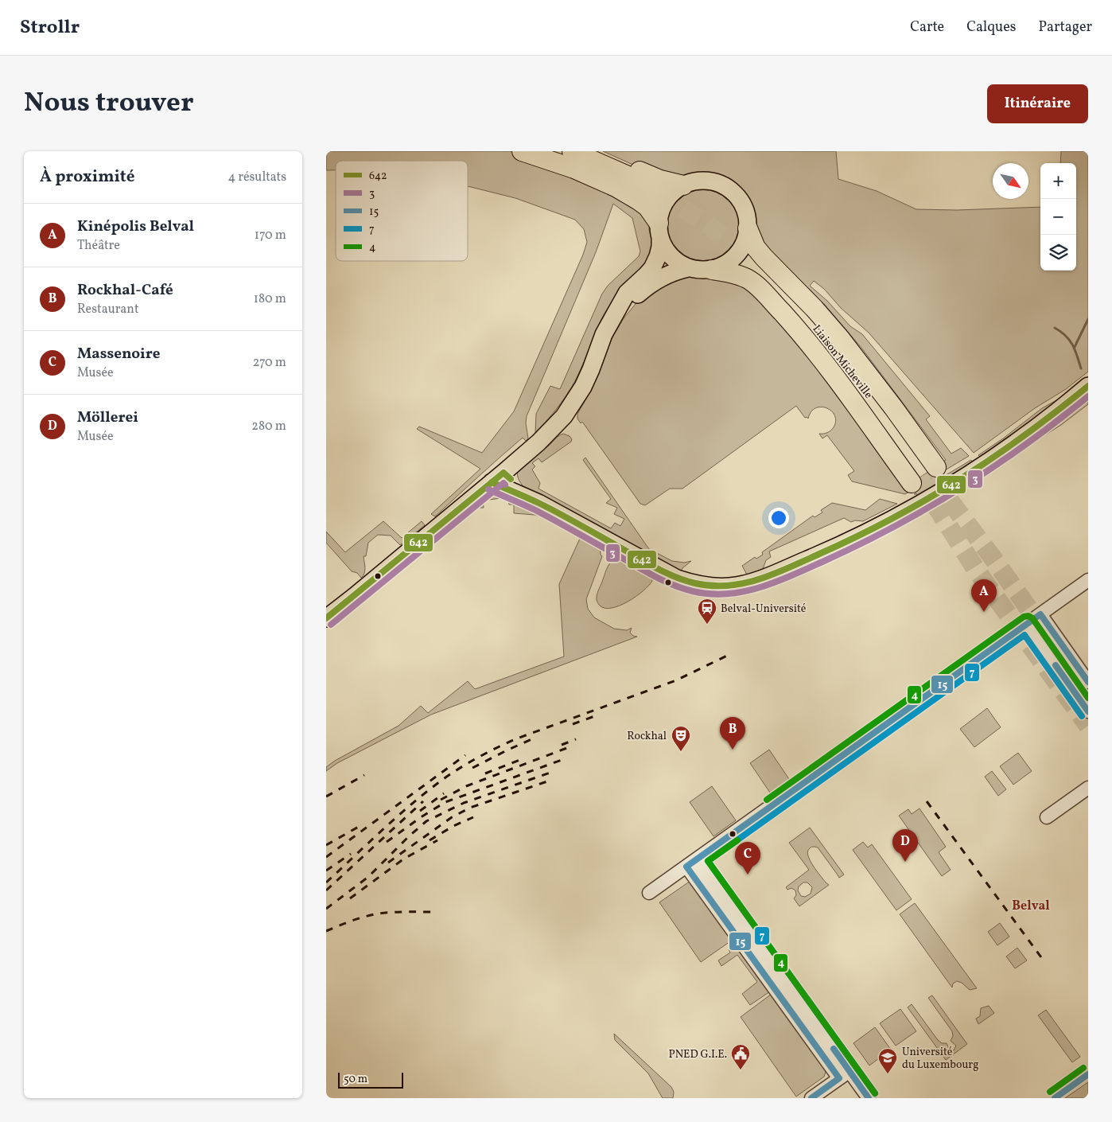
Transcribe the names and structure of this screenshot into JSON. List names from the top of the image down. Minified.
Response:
{"streets":{"highway":["Liaison Micheville"]},"districts":["Belval"],"places":{"station":["Belval-Université"],"theatre":["Rockhal"],"public building":["PNED G.I.E."],"school or university":["Université du Luxembourg"]},"lines":["transit line 642","transit line 3","transit line 15","transit line 4","transit line 7"],"legend":["642","3","15","7","4"],"scale_bar":"50 m","north":"bottom right","page":{"header":"Strollr","nav":["Carte","Calques","Partager"],"title":"Nous trouver","buttons":"Itinéraire","heading":["À proximité","4 résultats"],"map_buttons":["+","−"],"list":[{"mark":"A","name":"Kinépolis Belval","note":"Théâtre","value":"170 m"},{"mark":"B","name":"Rockhal-Café","note":"Restaurant","value":"180 m"},{"mark":"C","name":"Massenoire","note":"Musée","value":"270 m"},{"mark":"D","name":"Möllerei","note":"Musée","value":"280 m"}],"pins":["A","B","D","C"],"scale":"50 m"}}
